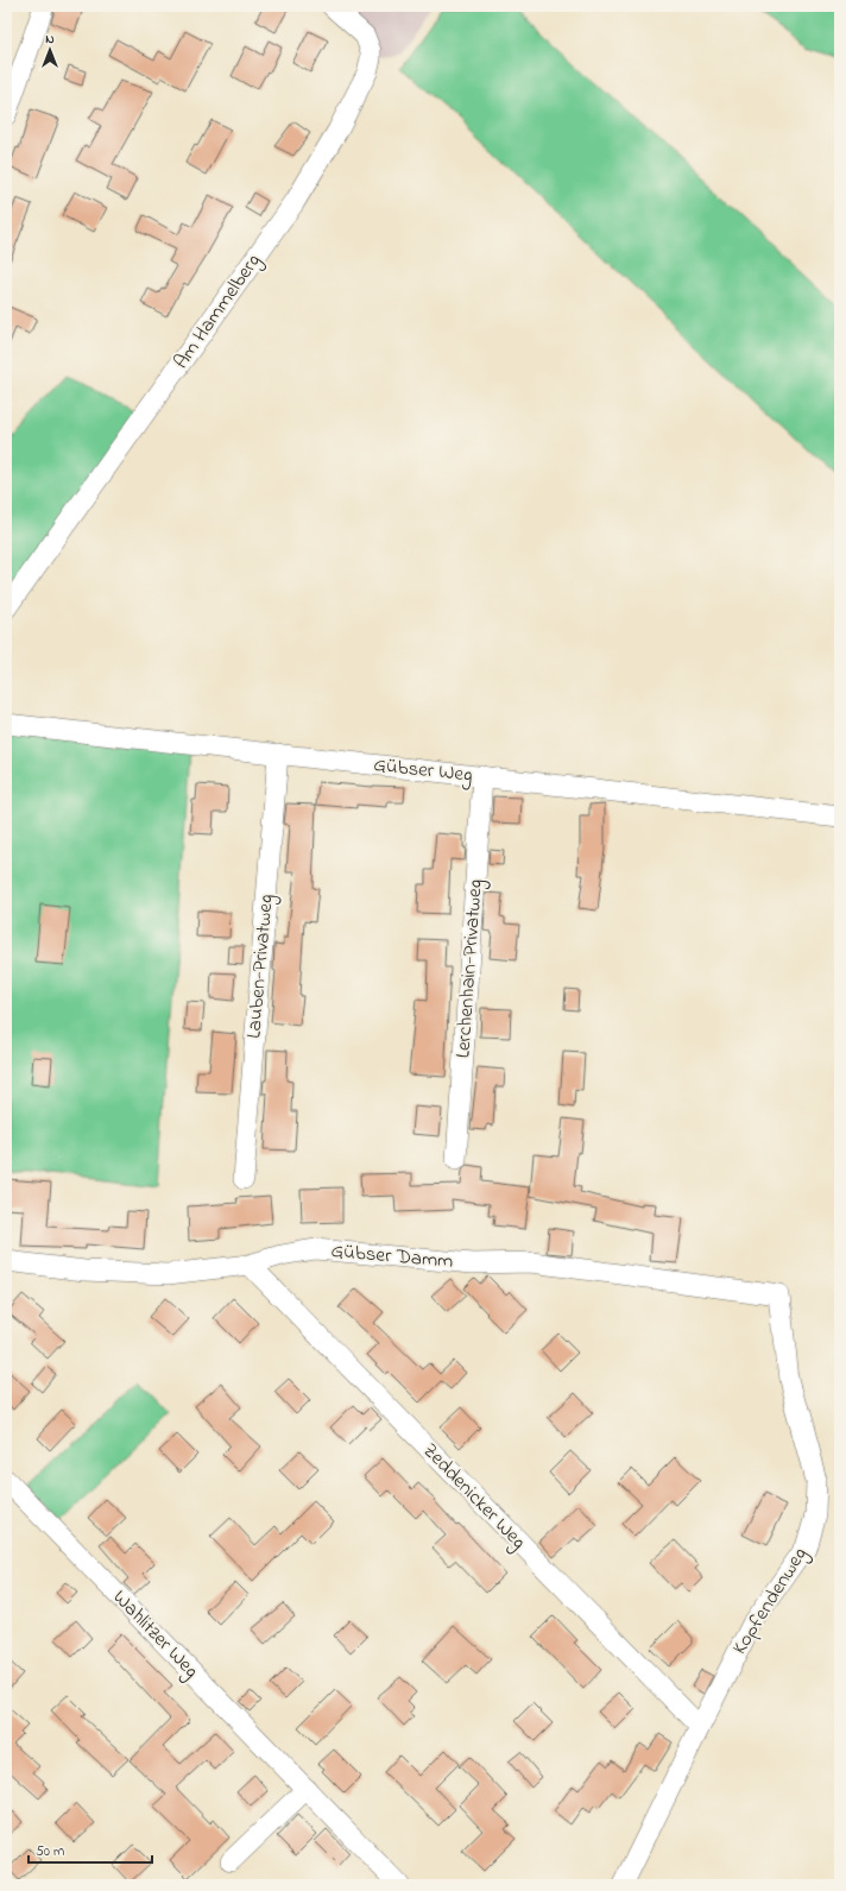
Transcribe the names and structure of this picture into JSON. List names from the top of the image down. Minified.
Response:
{"streets":{"street":["Am Hammelberg","Gübser Weg","Lauben-Privatweg","Lerchenhain-Privatweg","Gübser Damm","Zeddenicker Weg","Kopfendenweg","Wahlitzer Weg"]},"crossings":[["Gübser Weg","Lauben-Privatweg"],["Gübser Weg","Lerchenhain-Privatweg"],["Gübser Damm","Zeddenicker Weg"],["Gübser Damm","Kopfendenweg"],["Zeddenicker Weg","Kopfendenweg"]],"scale_bar":"50 m","north":"top"}
